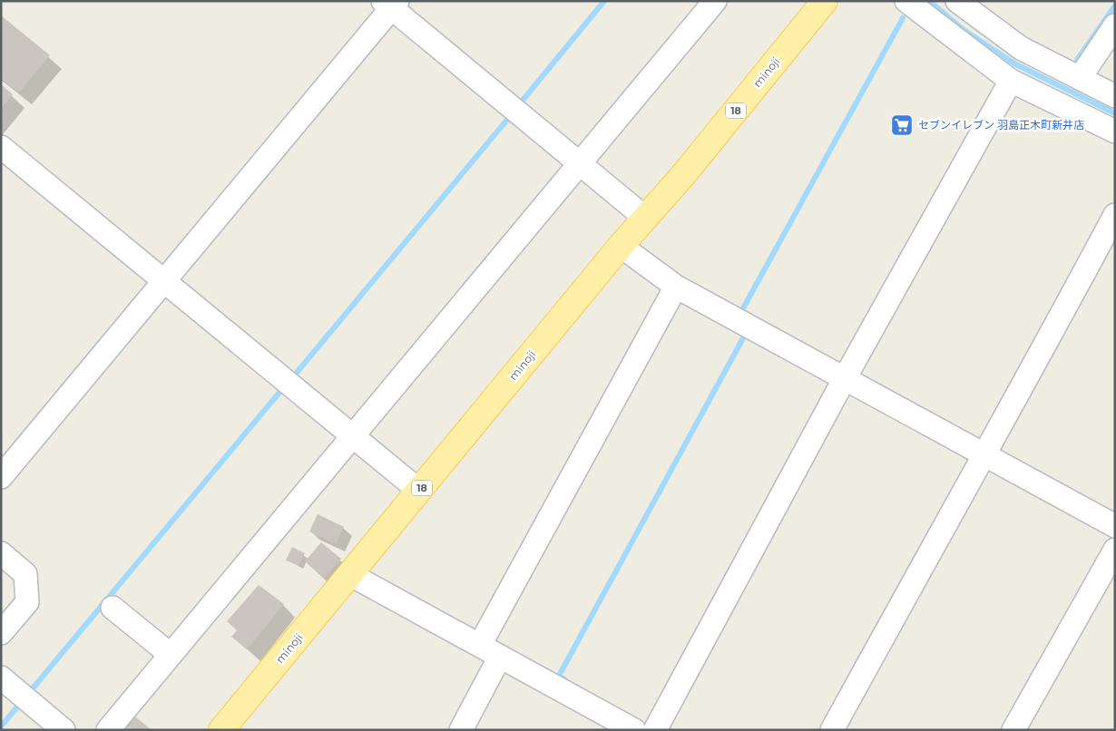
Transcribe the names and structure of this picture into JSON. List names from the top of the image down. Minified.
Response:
{"streets":{"main road":["minoji","18"]},"places":{"supermarket":["セブンイレブン 羽島正木町新井店"]}}
